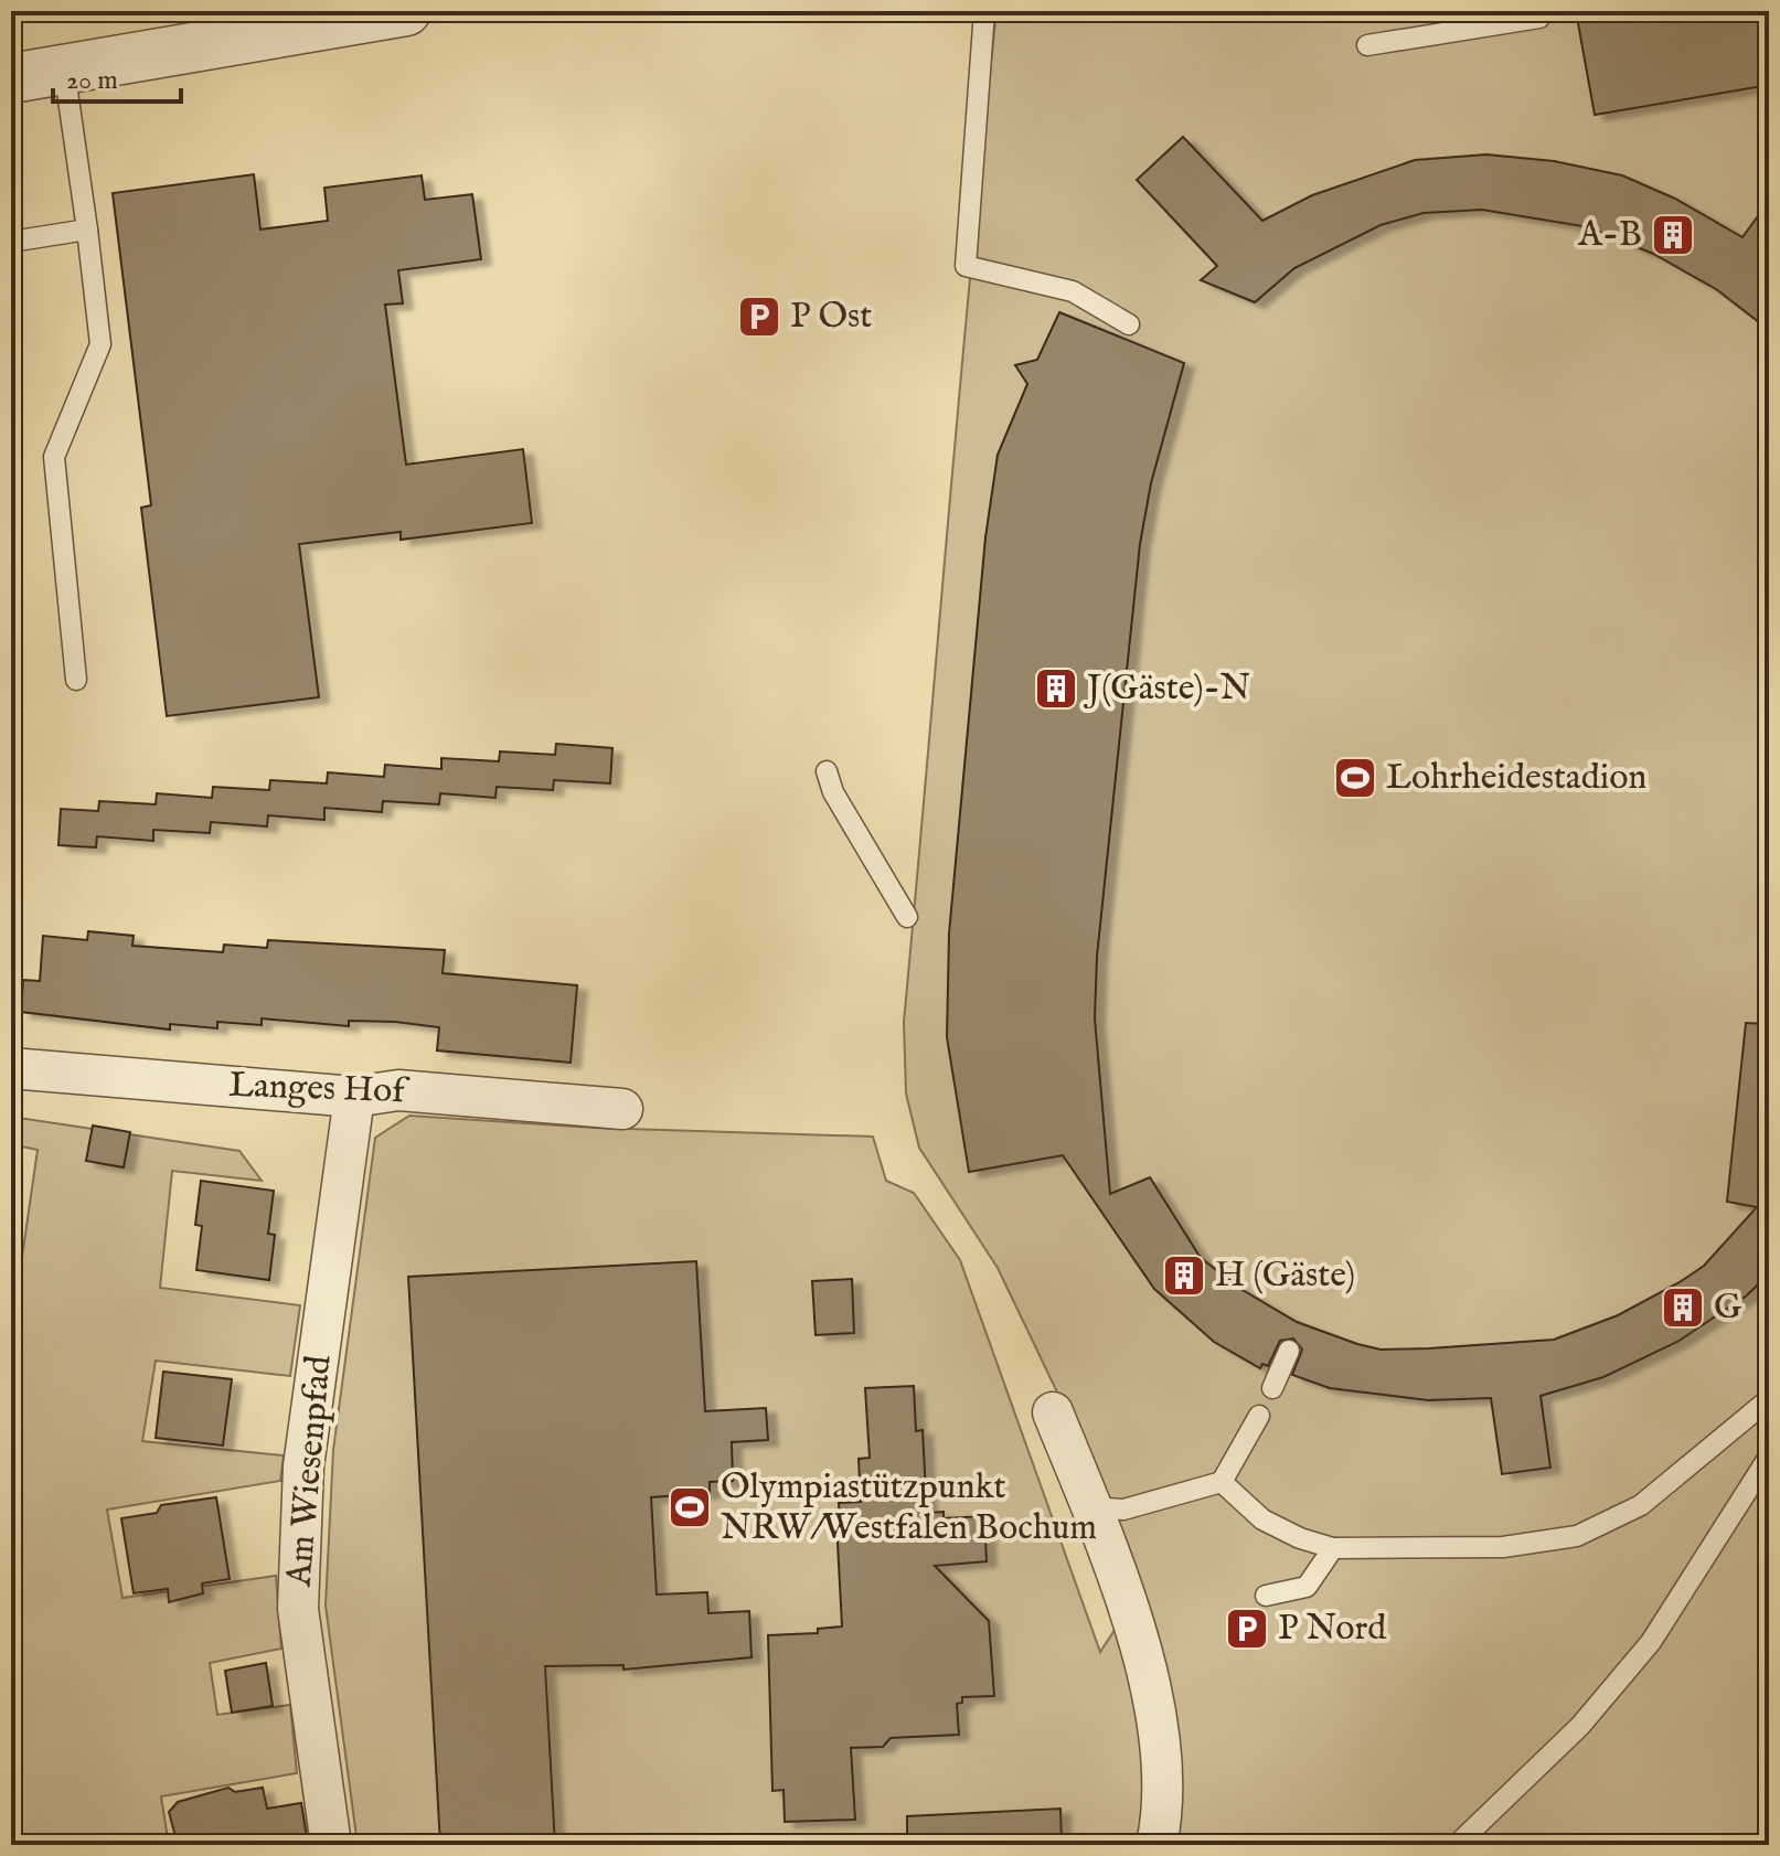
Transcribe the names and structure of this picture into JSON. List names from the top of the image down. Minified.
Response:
{"streets":{"street":["Langes Hof","Am Wiesenpfad"]},"crossings":[["Langes Hof","Am Wiesenpfad"]],"places":{"building":["A-B","J(Gäste)-N","H (Gäste)","G"],"parking":["P Ost","P Nord"],"sports":["Lohrheidestadion","Olympiastützpunkt NRW/Westfalen Bochum"]},"scale_bar":"20 m"}
